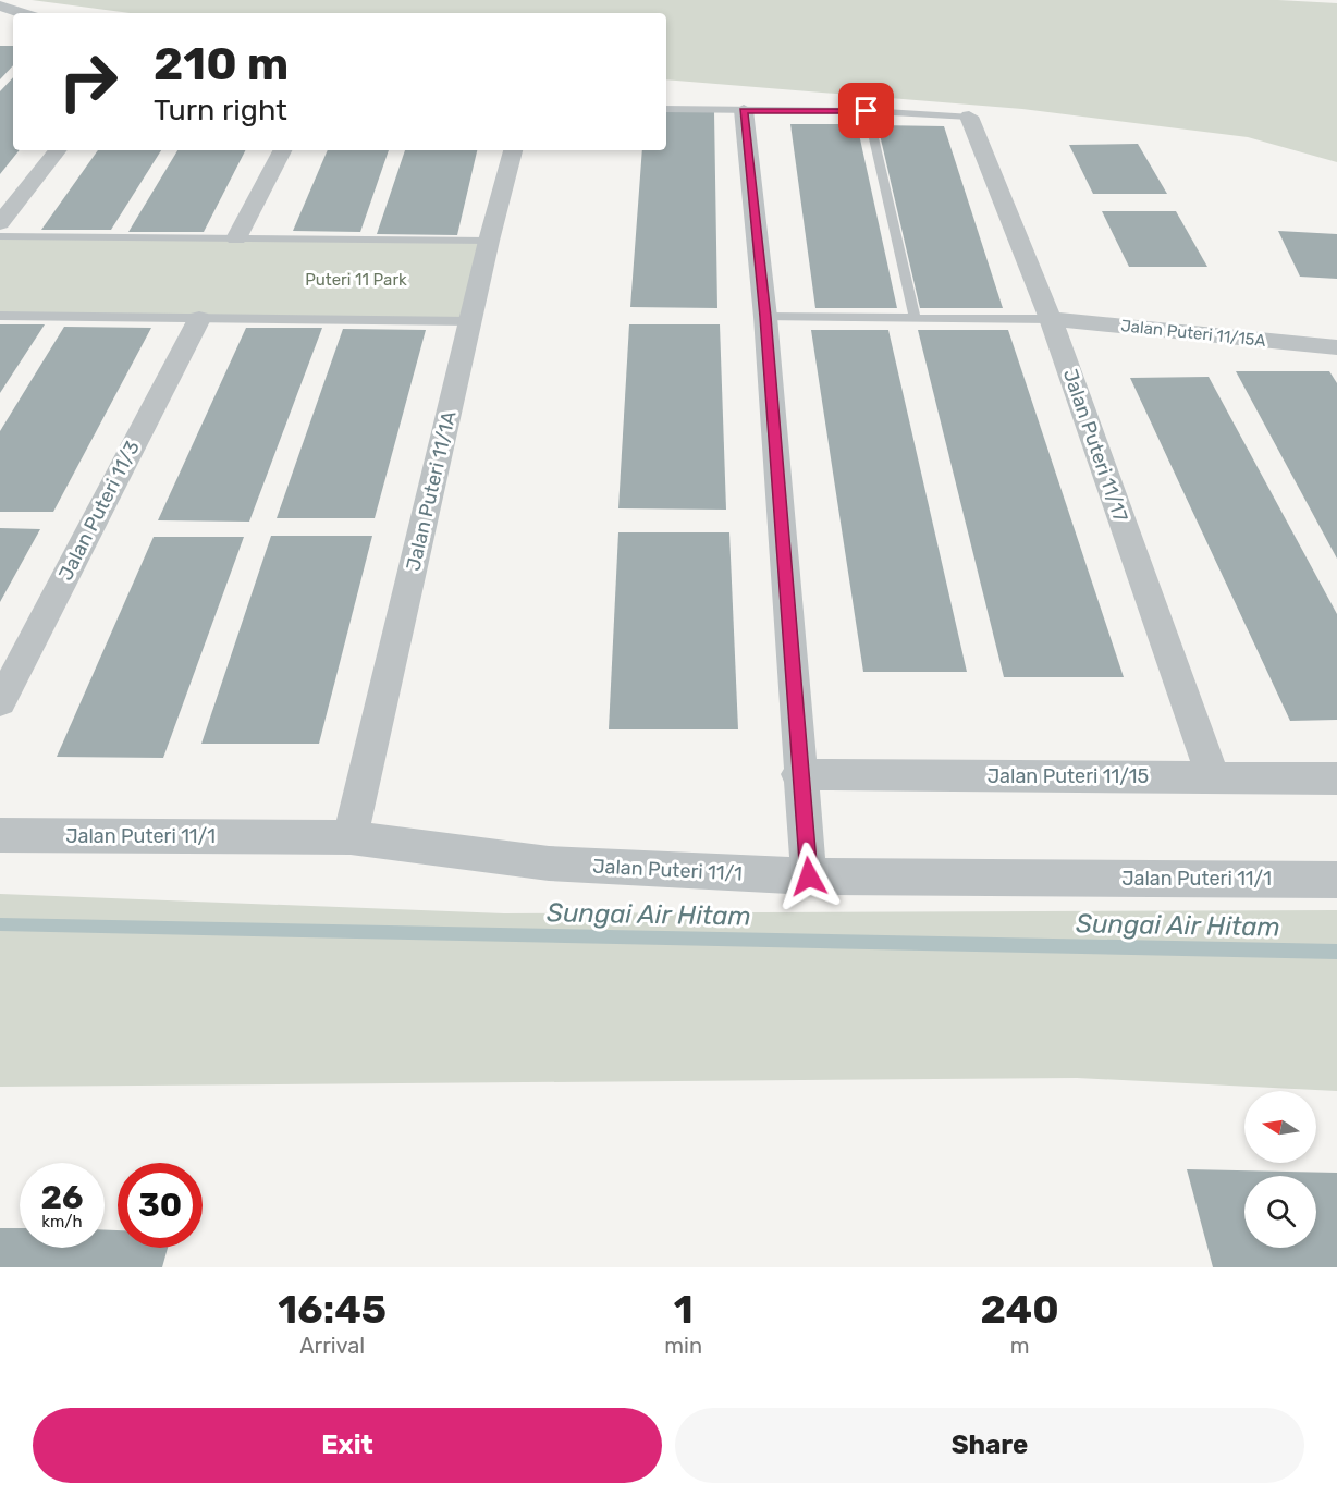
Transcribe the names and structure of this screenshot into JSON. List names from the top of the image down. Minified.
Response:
{"streets":{"street":["Jalan Puteri 11/15A","Jalan Puteri 11/17","Jalan Puteri 11/1A","Jalan Puteri 11/3","Jalan Puteri 11/15","Jalan Puteri 11/1"]},"crossings":[["Jalan Puteri 11/15A","Jalan Puteri 11/17"],["Jalan Puteri 11/17","Jalan Puteri 11/15"],["Jalan Puteri 11/1A","Jalan Puteri 11/1"]],"water":["Sungai Air Hitam"],"parks":["Puteri 11 Park"],"north":"left","page":{"turn":["210 m","Turn right"],"speed":"26 km/h","limit":"30","eta":["16:45","Arrival","1","min","240","m"],"buttons":["Exit","Share"]}}
